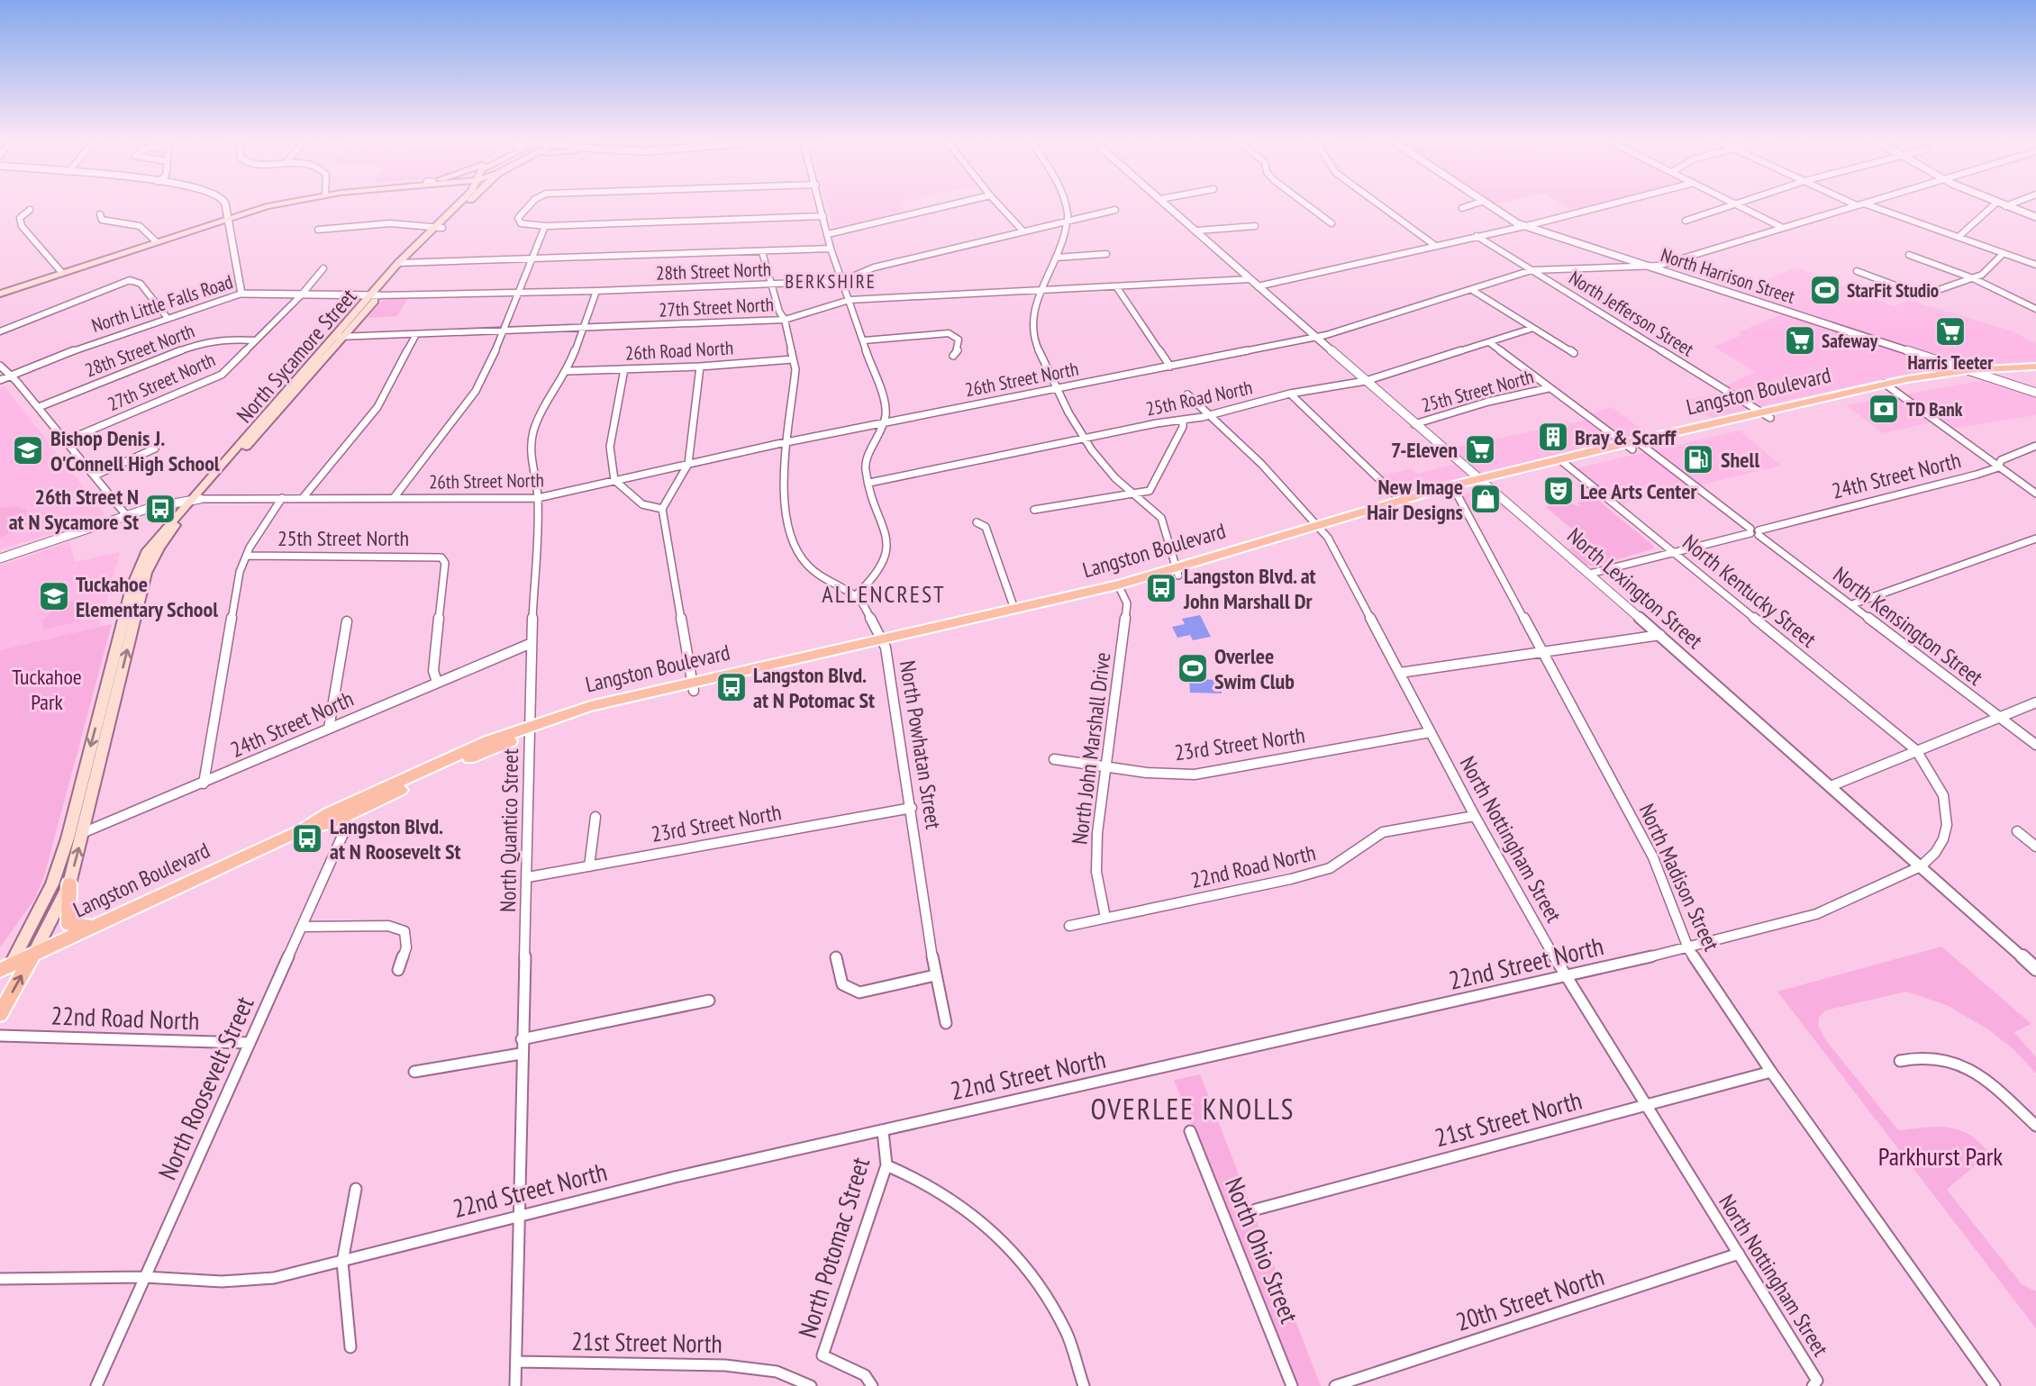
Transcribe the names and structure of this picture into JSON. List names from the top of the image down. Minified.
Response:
{"streets":{"main road":["North Sycamore Street","Langston Boulevard"],"street":["28th Street North","North Harrison Street","North Little Falls Road","27th Street North","North Jefferson Street","26th Road North","26th Street North","25th Street North","25th Road North","24th Street North","North Lexington Street","North Kentucky Street","North Kensington Street","23rd Street North","North Powhatan Street","North John Marshall Drive","North Quantico Street","North Nottingham Street","22nd Road North","North Madison Street","22nd Street North","North Roosevelt Street","21st Street North","North Potomac Street","North Ohio Street","20th Street North"]},"crossings":[["28th Street North","North Little Falls Road"],["28th Street North","27th Street North"],["28th Street North","North Sycamore Street"],["28th Street North","North Powhatan Street"],["28th Street North","North Quantico Street"],["North Harrison Street","26th Street North"],["North Harrison Street","Langston Boulevard"],["North Little Falls Road","27th Street North"],["North Little Falls Road","North Sycamore Street"],["27th Street North","North Sycamore Street"],["27th Street North","North Lexington Street"],["27th Street North","North Powhatan Street"],["27th Street North","North Quantico Street"],["North Jefferson Street","26th Street North"],["North Jefferson Street","Langston Boulevard"],["26th Road North","North Powhatan Street"],["26th Road North","North Quantico Street"],["North Sycamore Street","26th Street North"],["North Sycamore Street","Langston Boulevard"],["North Sycamore Street","24th Street North"],["26th Street North","North Lexington Street"],["26th Street North","North Powhatan Street"],["26th Street North","North Quantico Street"],["25th Street North","24th Street North"],["25th Street North","North Lexington Street"],["25th Street North","North Kensington Street"],["Langston Boulevard","North Lexington Street"],["Langston Boulevard","North Kentucky Street"],["Langston Boulevard","North Kensington Street"],["Langston Boulevard","North Powhatan Street"],["Langston Boulevard","North John Marshall Drive"],["Langston Boulevard","North Quantico Street"],["Langston Boulevard","North Nottingham Street"],["Langston Boulevard","North Madison Street"],["Langston Boulevard","North Roosevelt Street"],["25th Road North","North Lexington Street"],["25th Road North","North Kensington Street"],["25th Road North","North Nottingham Street"],["24th Street North","North Lexington Street"],["24th Street North","North Kentucky Street"],["24th Street North","North Kensington Street"],["24th Street North","North Quantico Street"],["North Lexington Street","22nd Street North"],["North Kentucky Street","22nd Street North"],["23rd Street North","North Powhatan Street"],["23rd Street North","North John Marshall Drive"],["23rd Street North","North Quantico Street"],["23rd Street North","North Nottingham Street"],["North John Marshall Drive","22nd Road North"],["North Quantico Street","22nd Street North"],["North Quantico Street","21st Street North"],["North Nottingham Street","22nd Road North"],["North Nottingham Street","22nd Street North"],["North Nottingham Street","21st Street North"],["North Nottingham Street","20th Street North"],["22nd Road North","North Roosevelt Street"],["North Madison Street","22nd Street North"],["North Madison Street","21st Street North"],["22nd Street North","North Roosevelt Street"],["22nd Street North","North Potomac Street"]],"districts":["BERKSHIRE","ALLENCREST","OVERLEE KNOLLS"],"parks":["Tuckahoe Park","Parkhurst Park"],"places":{"sports":["StarFit Studio","Overlee Swim Club"],"supermarket":["Harris Teeter","Safeway","7-Eleven"],"bank":["TD Bank"],"building":["Bray & Scarff"],"school or university":["Bishop Denis J. O'Connell High School","Tuckahoe Elementary School"],"fuel station":["Shell"],"theatre":["Lee Arts Center"],"shop":["New Image Hair Designs"],"bus stop":["26th Street N at N Sycamore St","Langston Blvd. at John Marshall Dr","Langston Blvd. at N Potomac St","Langston Blvd. at N Roosevelt St"]}}
